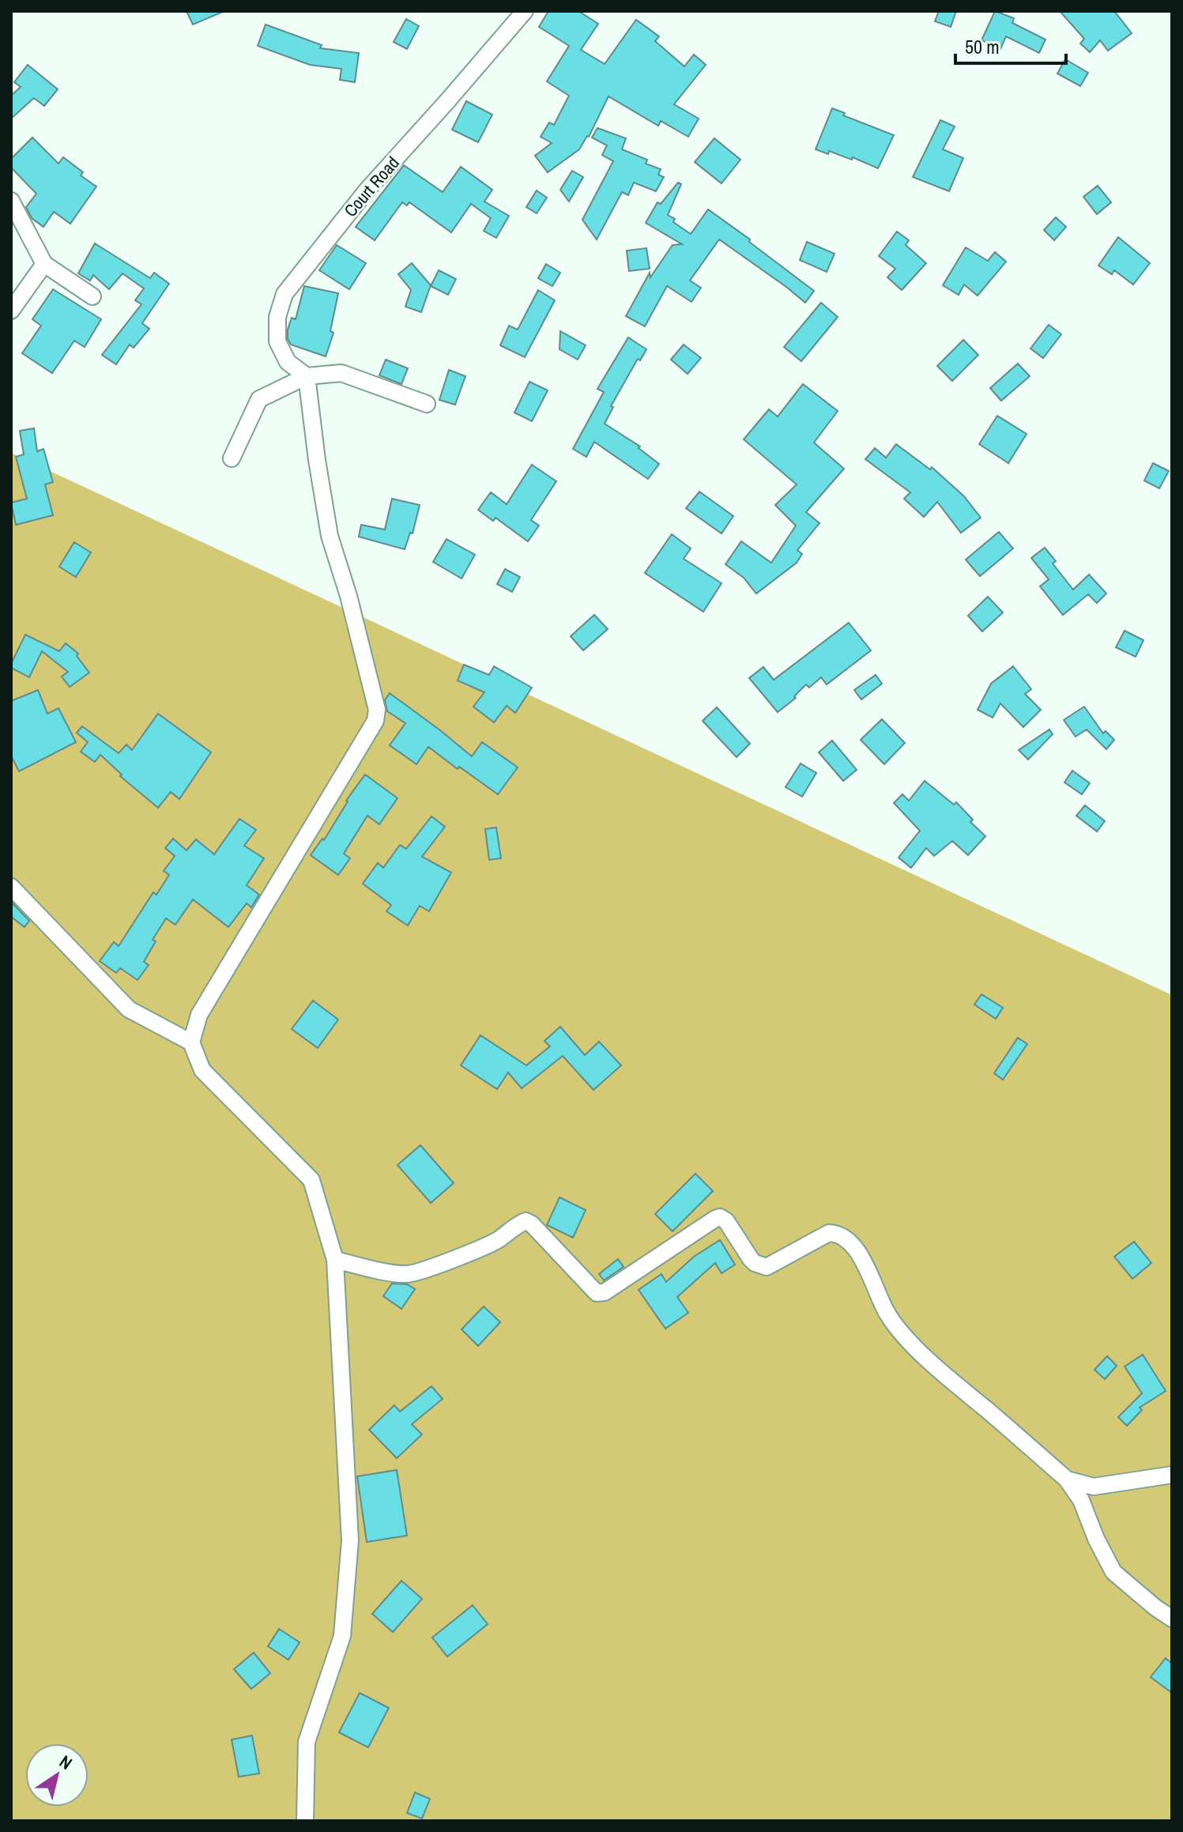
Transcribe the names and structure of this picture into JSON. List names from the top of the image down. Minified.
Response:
{"streets":{"street":["Court Road"]},"scale_bar":"50 m","north":"top right"}
